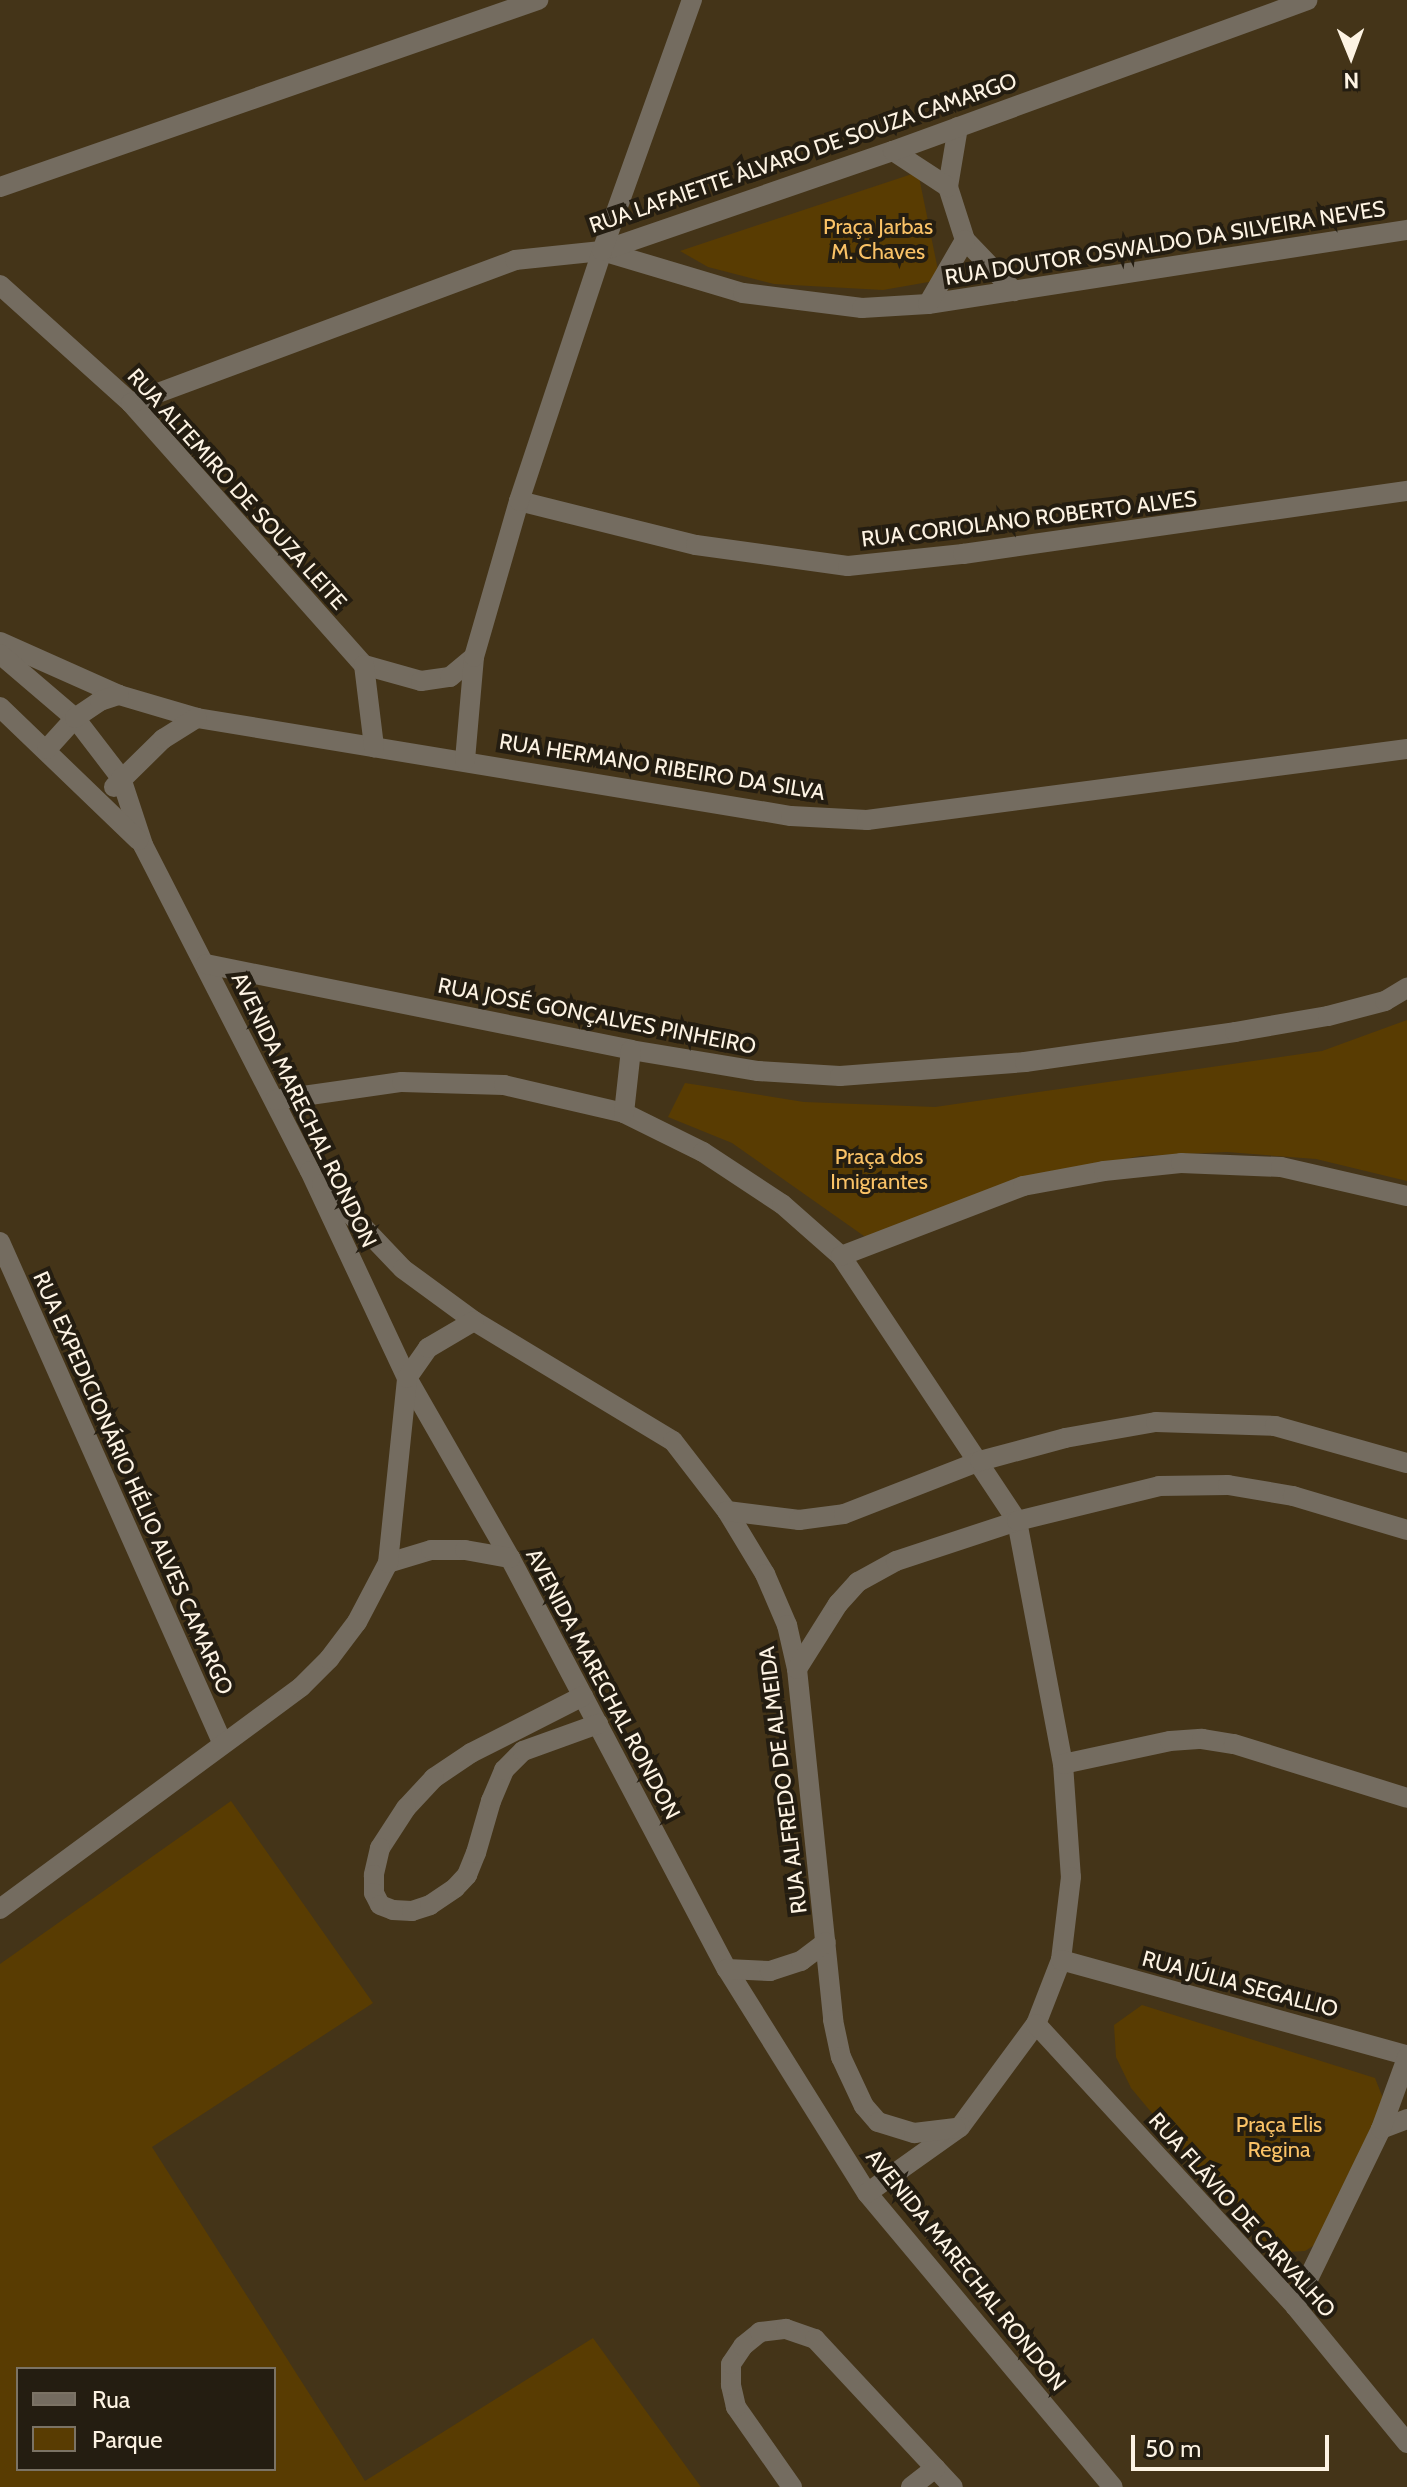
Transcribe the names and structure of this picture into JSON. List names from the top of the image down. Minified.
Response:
{"streets":{"street":["RUA LAFAIETTE ÁLVARO DE SOUZA CAMARGO","RUA DOUTOR OSWALDO DA SILVEIRA NEVES","RUA ALTEMIRO DE SOUZA LEITE","RUA CORIOLANO ROBERTO ALVES","RUA HERMANO RIBEIRO DA SILVA","RUA JOSÉ GONÇALVES PINHEIRO","AVENIDA MARECHAL RONDON","RUA EXPEDICIONÁRIO HÉLIO ALVES CAMARGO","RUA ALFREDO DE ALMEIDA","RUA JÚLIA SEGALLIO","RUA FLÁVIO DE CARVALHO"]},"crossings":[["RUA LAFAIETTE ÁLVARO DE SOUZA CAMARGO","RUA DOUTOR OSWALDO DA SILVEIRA NEVES"],["RUA LAFAIETTE ÁLVARO DE SOUZA CAMARGO","RUA ALTEMIRO DE SOUZA LEITE"],["RUA JOSÉ GONÇALVES PINHEIRO","AVENIDA MARECHAL RONDON"],["AVENIDA MARECHAL RONDON","RUA ALFREDO DE ALMEIDA"]],"parks":["Praça Jarbas M. Chaves","Praça dos Imigrantes","Praça Elis Regina"],"legend":["Rua","Parque"],"scale_bar":"50 m","north":"bottom"}
